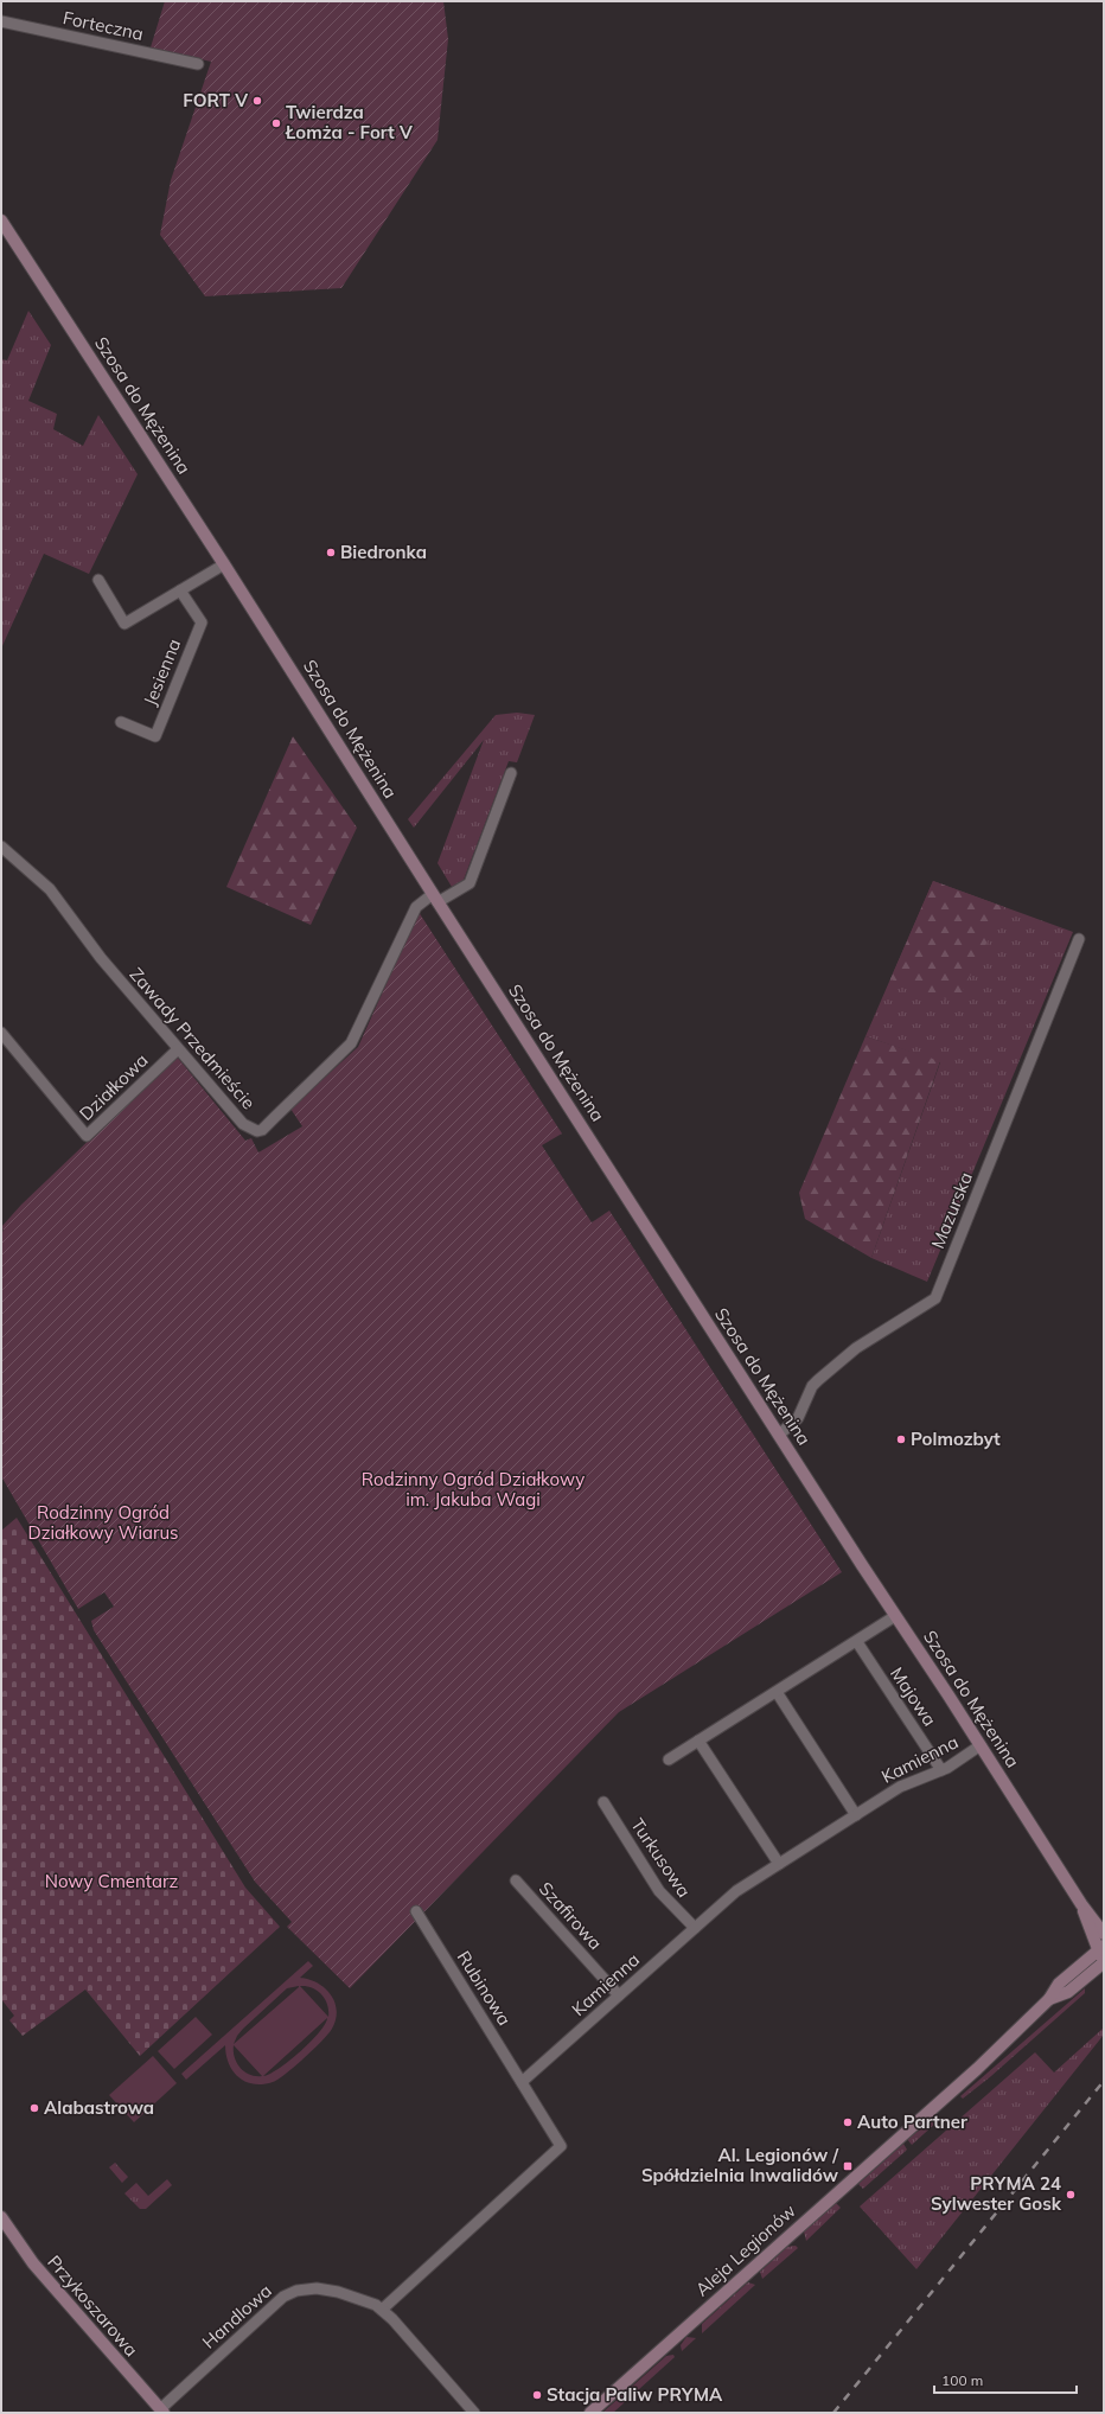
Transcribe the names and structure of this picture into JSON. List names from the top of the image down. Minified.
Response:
{"streets":{"main road":["Szosa do Mężenina","Aleja Legionów","Przykoszarowa"],"street":["Forteczna","Jesienna","Zawady Przedmieście","Działkowa","Mazurska","Majowa","Kamienna","Turkusowa","Szafirowa","Rubinowa","Handlowa"]},"crossings":[["Szosa do Mężenina","Zawady Przedmieście"],["Szosa do Mężenina","Mazurska"],["Szosa do Mężenina","Kamienna"],["Szosa do Mężenina","Aleja Legionów"],["Zawady Przedmieście","Działkowa"],["Majowa","Kamienna"],["Kamienna","Turkusowa"],["Kamienna","Szafirowa"],["Kamienna","Rubinowa"],["Przykoszarowa","Handlowa"]],"parks":["Rodzinny Ogród Działkowy im. Jakuba Wagi","Rodzinny Ogród Działkowy Wiarus","Nowy Cmentarz"],"places":{"other":["FORT V","Twierdza Łomża - Fort V","Biedronka","Polmozbyt","Alabastrowa","Auto Partner","PRYMA 24 Sylwester Gosk","Stacja Paliw PRYMA"],"transit":["Al. Legionów / Spółdzielnia Inwalidów"]},"scale_bar":"100 m"}
